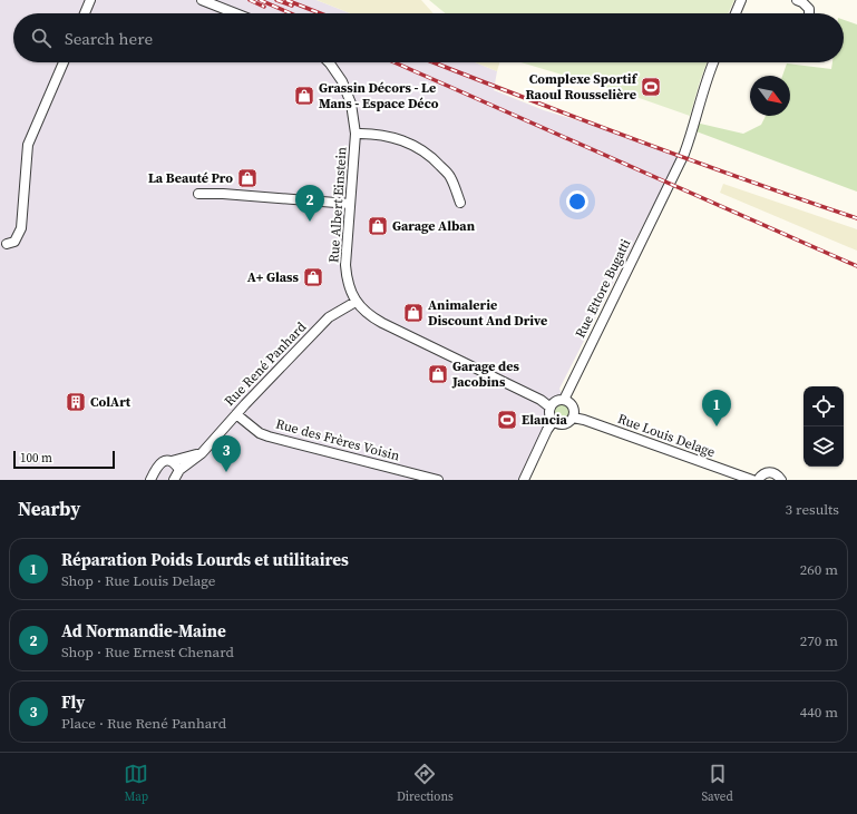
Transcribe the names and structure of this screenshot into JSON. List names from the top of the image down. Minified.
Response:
{"streets":{"street":["Rue Albert Einstein","Rue Ettore Bugatti","Rue René Panhard","Rue Louis Delage","Rue des Frères Voisin"]},"crossings":[["Rue Albert Einstein","Rue Ettore Bugatti"],["Rue Albert Einstein","Rue René Panhard"],["Rue Albert Einstein","Rue Louis Delage"],["Rue Ettore Bugatti","Rue Louis Delage"],["Rue René Panhard","Rue des Frères Voisin"]],"places":{"sports":["Complexe Sportif Raoul Rousselière","Elancia"],"shop":["Grassin Décors - Le Mans - Espace Déco","La Beauté Pro","Garage Alban","A+ Glass","Animalerie Discount And Drive","Garage des Jacobins"],"building":["ColArt"]},"scale_bar":"100 m","north":"bottom right","page":{"search":"Search here","pins":["2","1","3"],"scale":"100 m","heading":["Nearby","3 results"],"list":[{"mark":"1","name":"Réparation Poids Lourds et utilitaires","note":"Shop · Rue Louis Delage","value":"260 m"},{"mark":"2","name":"Ad Normandie-Maine","note":"Shop · Rue Ernest Chenard","value":"270 m"},{"mark":"3","name":"Fly","note":"Place · Rue René Panhard","value":"440 m"}],"nav":["Map","Directions","Saved"]}}
